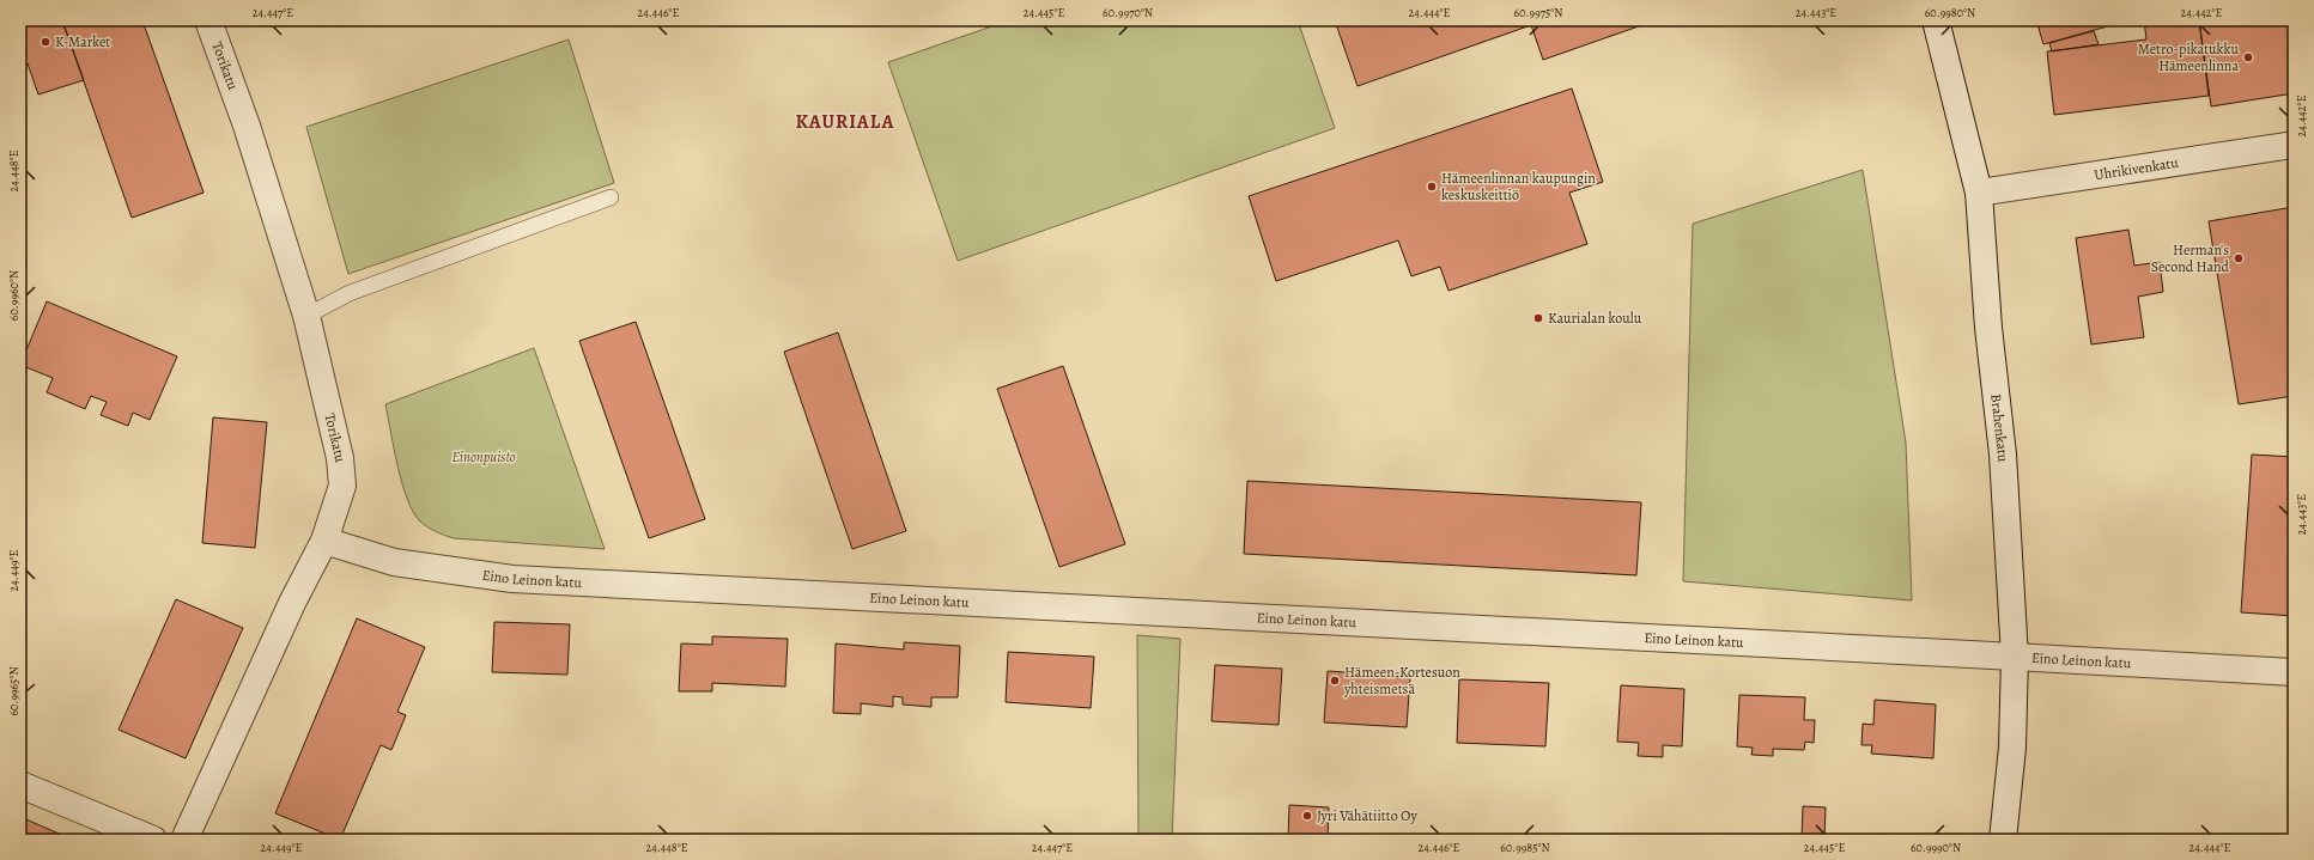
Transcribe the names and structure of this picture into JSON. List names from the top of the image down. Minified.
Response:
{"streets":{"street":["Torikatu","Uhrikivenkatu","Brahenkatu","Eino Leinon katu"]},"crossings":[["Torikatu","Eino Leinon katu"],["Uhrikivenkatu","Brahenkatu"],["Brahenkatu","Eino Leinon katu"]],"districts":["KAURIALA"],"parks":["Einonpuisto"],"places":["K-Market","Metro-pikatukku Hämeenlinna","Hämeenlinnan kaupungin keskuskeittiö","Herman's Second Hand","Kaurialan koulu","Hämeen-Kortesuon yhteismetsä","Jyri Vähätiitto Oy"],"coordinates":["24.447°E","24.446°E","24.445°E","60.9970°N","24.444°E","60.9975°N","24.443°E","60.9980°N","24.442°E","24.448°E","60.9960°N","24.449°E","60.9965°N","60.9985°N","60.9990°N"]}
